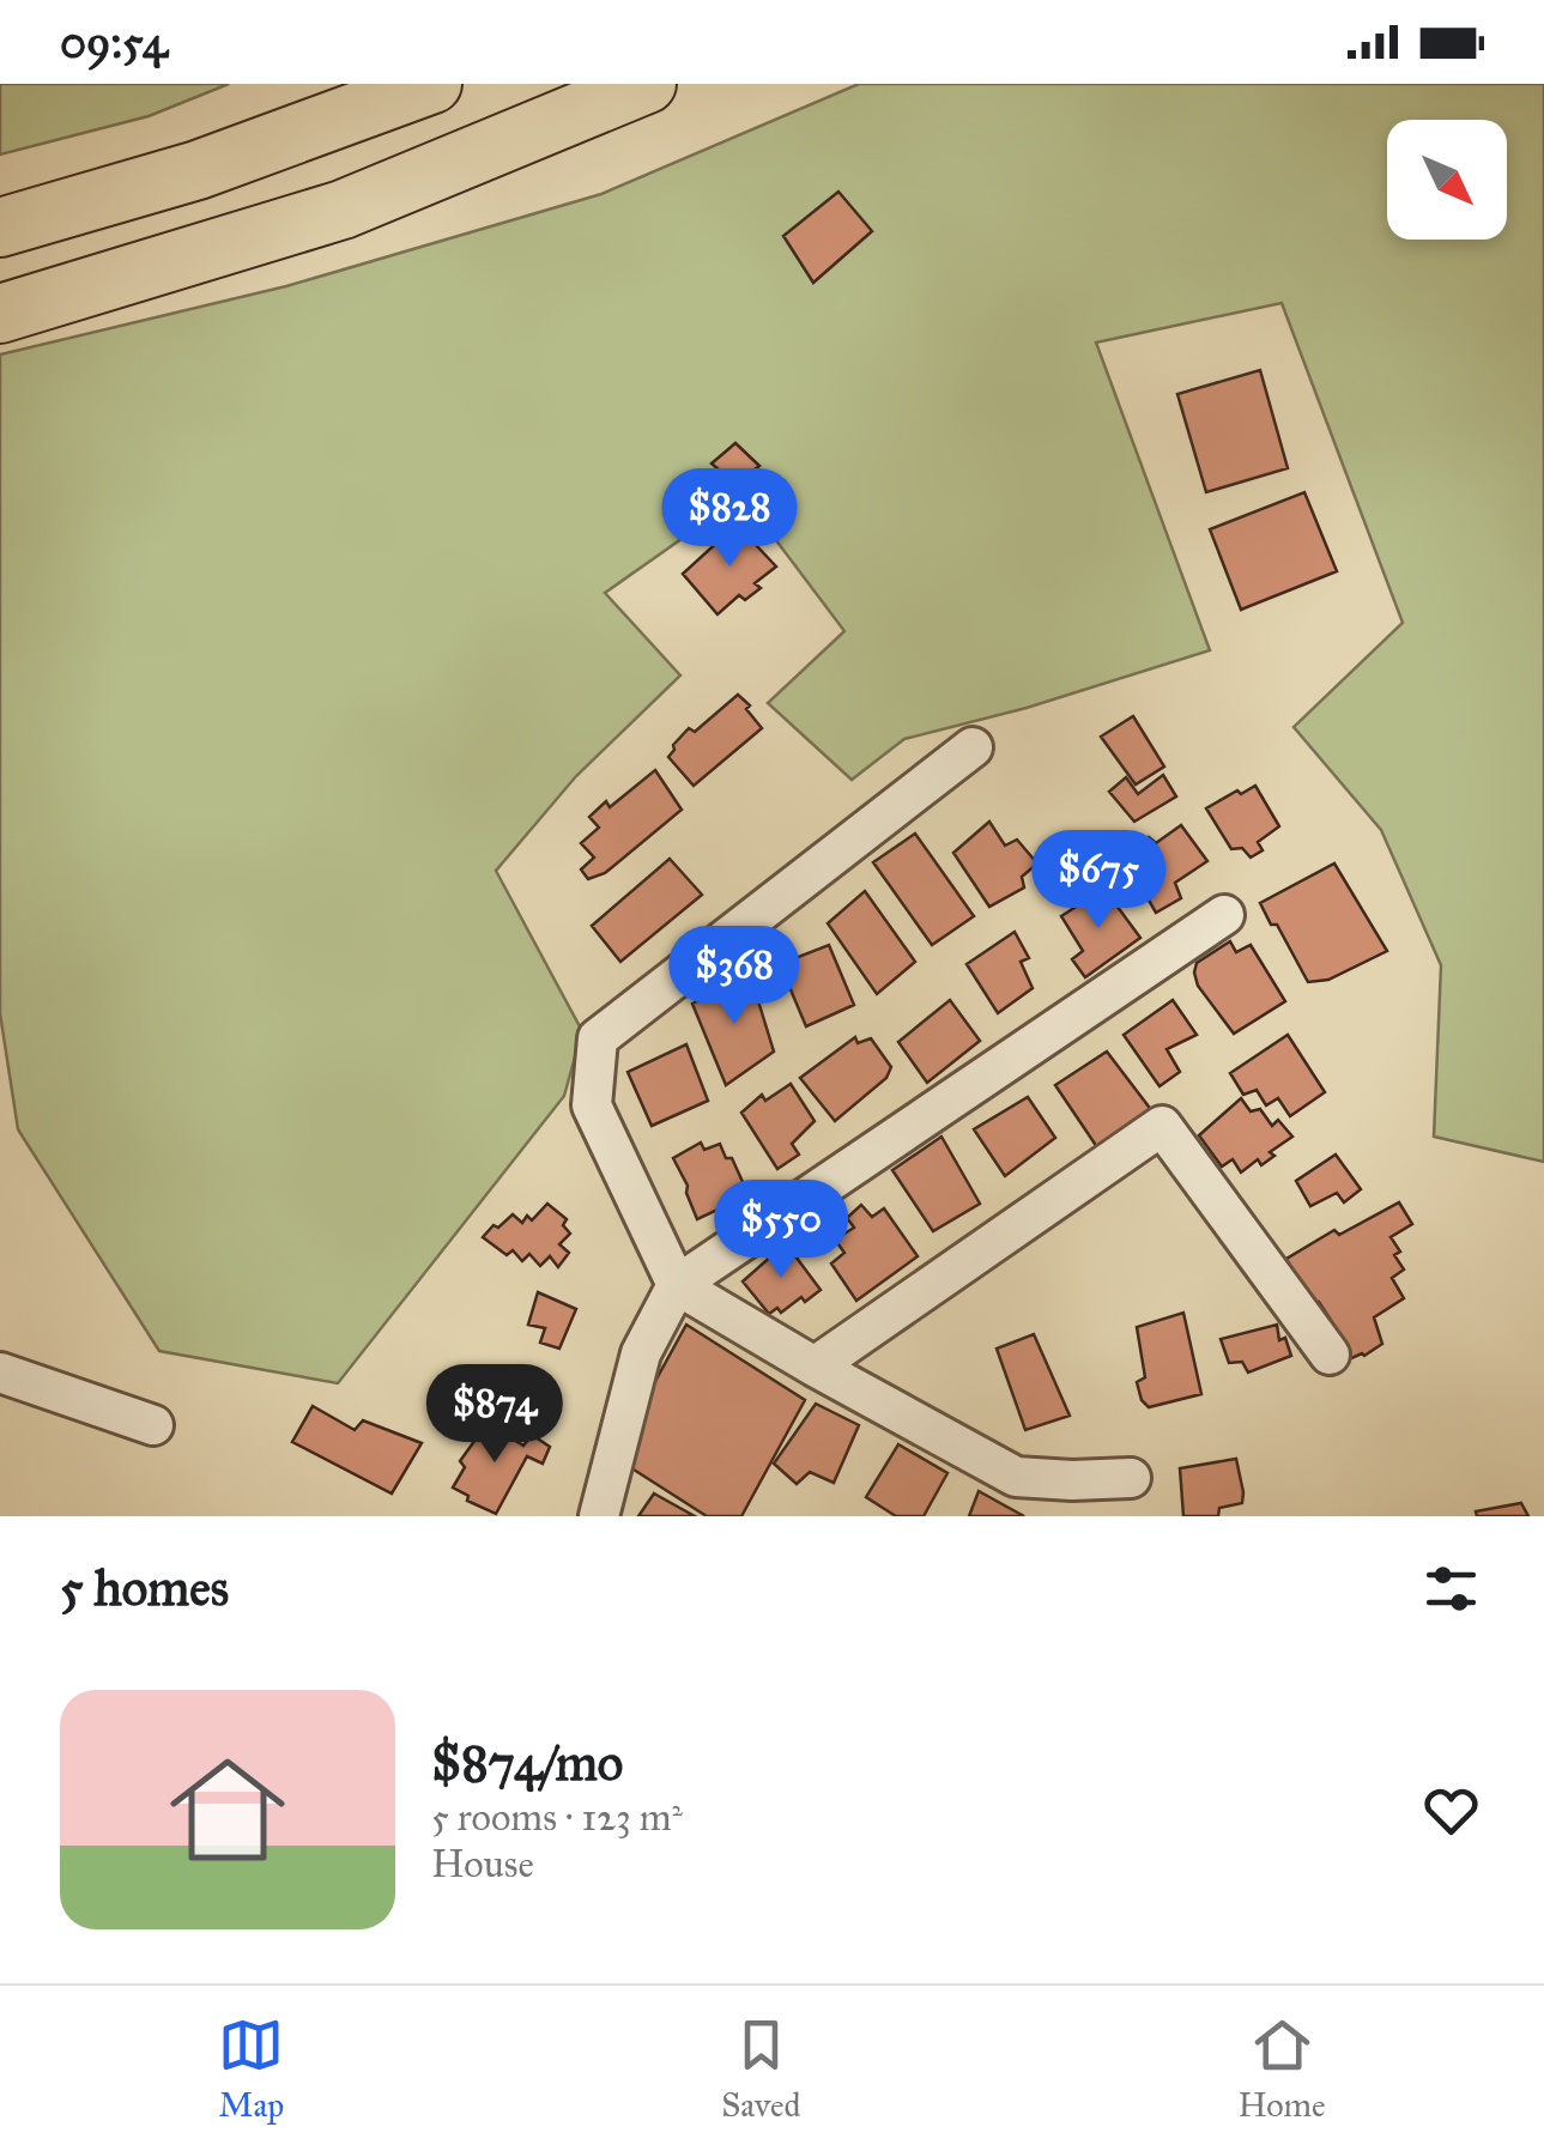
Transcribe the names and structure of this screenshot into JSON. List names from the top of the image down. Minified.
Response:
{"north":"bottom right","page":{"status":"09:54","price":["$828","$675","$368","$550","$874"],"heading":"5 homes","list":[{"name":"$874/mo","note":"5 rooms · 123 m² · House"}],"tabs":["Map","Saved","Home"]}}
